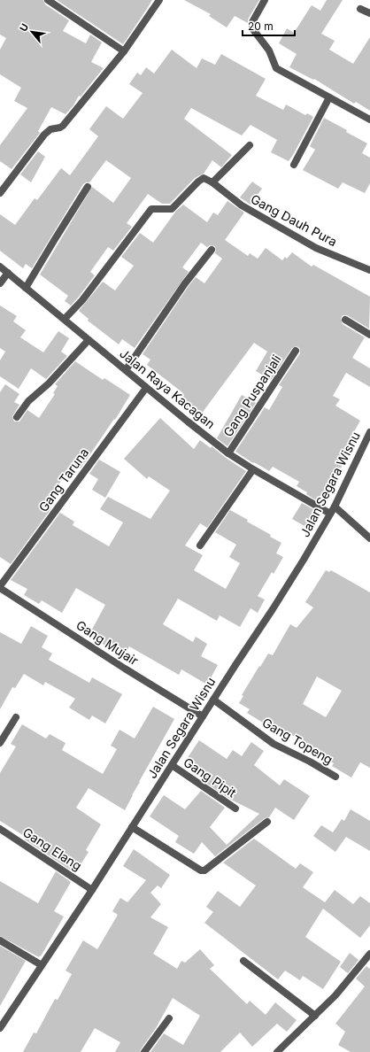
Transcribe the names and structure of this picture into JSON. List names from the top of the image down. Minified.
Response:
{"streets":{"street":["Gang Dauh Pura","Jalan Raya Kacagan","Gang Puspanjali","Gang Taruna","Jalan Segara Wisnu","Gang Mujair","Gang Topeng","Gang Pipit","Gang Elang"]},"crossings":[["Jalan Raya Kacagan","Gang Puspanjali"],["Jalan Raya Kacagan","Gang Taruna"],["Jalan Raya Kacagan","Jalan Segara Wisnu"],["Gang Taruna","Gang Mujair"],["Jalan Segara Wisnu","Gang Mujair"],["Jalan Segara Wisnu","Gang Topeng"],["Jalan Segara Wisnu","Gang Pipit"],["Jalan Segara Wisnu","Gang Elang"]],"scale_bar":"20 m","north":"top left"}
